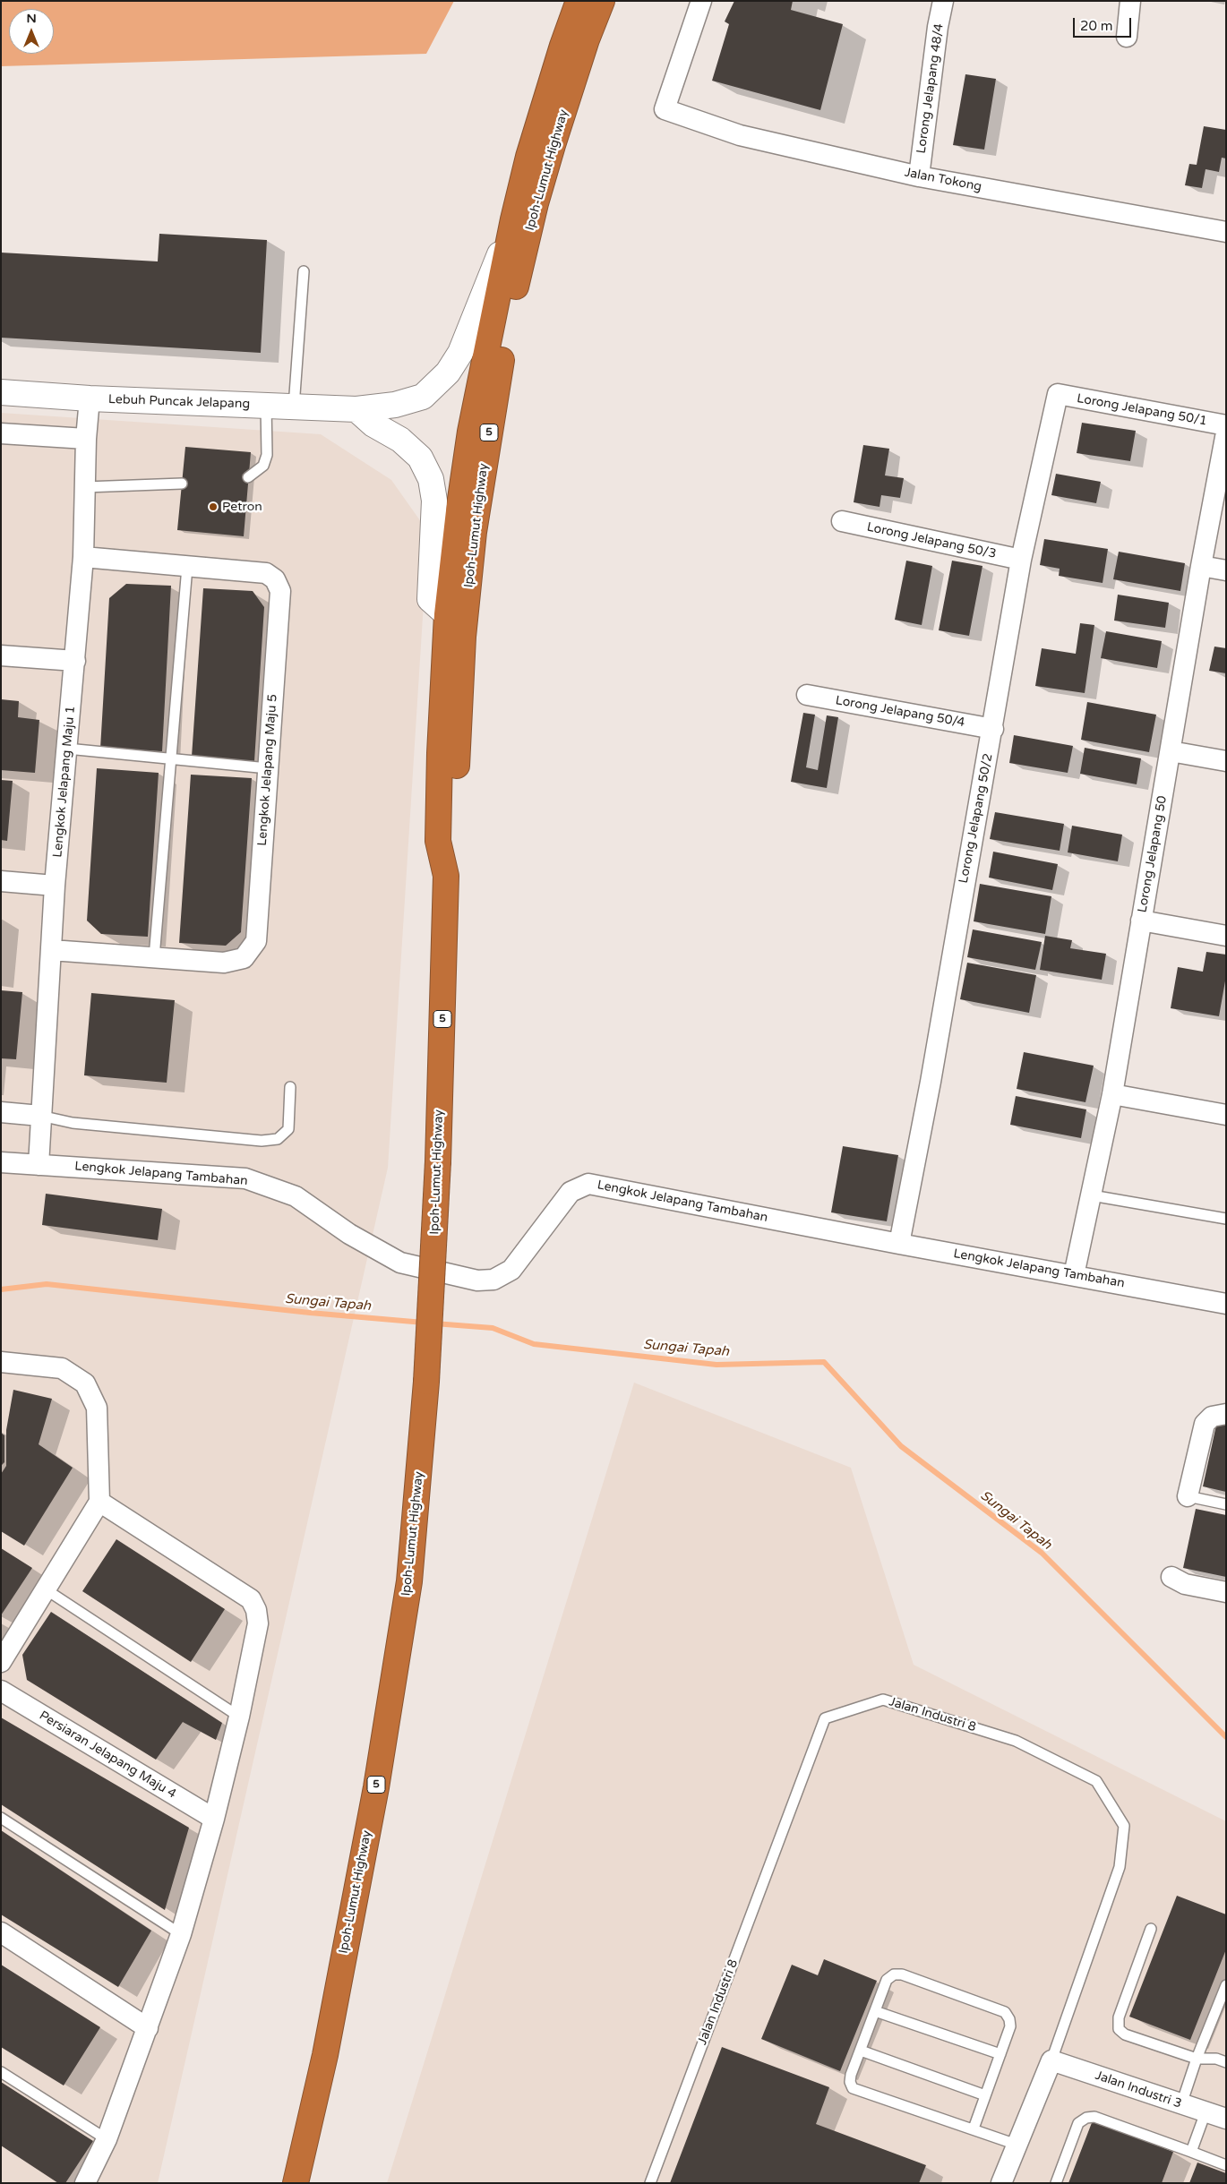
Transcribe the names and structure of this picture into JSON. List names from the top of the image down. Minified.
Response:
{"streets":{"highway":["Ipoh-Lumut Highway","5"],"street":["Lorong Jelapang 48/4","Jalan Tokong","Lebuh Puncak Jelapang","Lorong Jelapang 50/1","Lorong Jelapang 50/3","Lorong Jelapang 50/4","Lengkok Jelapang Maju 5","Lengkok Jelapang Maju 1","Lorong Jelapang 50/2","Lorong Jelapang 50","Lengkok Jelapang Tambahan","Jalan Industri 8","Persiaran Jelapang Maju 4","Jalan Industri 3"]},"crossings":[["Lorong Jelapang 48/4","Jalan Tokong"],["Ipoh-Lumut Highway","Lebuh Puncak Jelapang"],["Lebuh Puncak Jelapang","Lengkok Jelapang Maju 1"],["Lorong Jelapang 50/1","Lorong Jelapang 50/2"],["Lorong Jelapang 50/3","Lorong Jelapang 50/2"],["Lorong Jelapang 50/4","Lorong Jelapang 50/2"],["Lengkok Jelapang Maju 5","Lengkok Jelapang Maju 1"],["Lengkok Jelapang Maju 1","Lengkok Jelapang Tambahan"],["Lorong Jelapang 50/2","Lengkok Jelapang Tambahan"],["Lorong Jelapang 50","Lengkok Jelapang Tambahan"],["Jalan Industri 8","Jalan Industri 3"]],"water":["Sungai Tapah"],"places":["Petron"],"scale_bar":"20 m","north":"top"}
